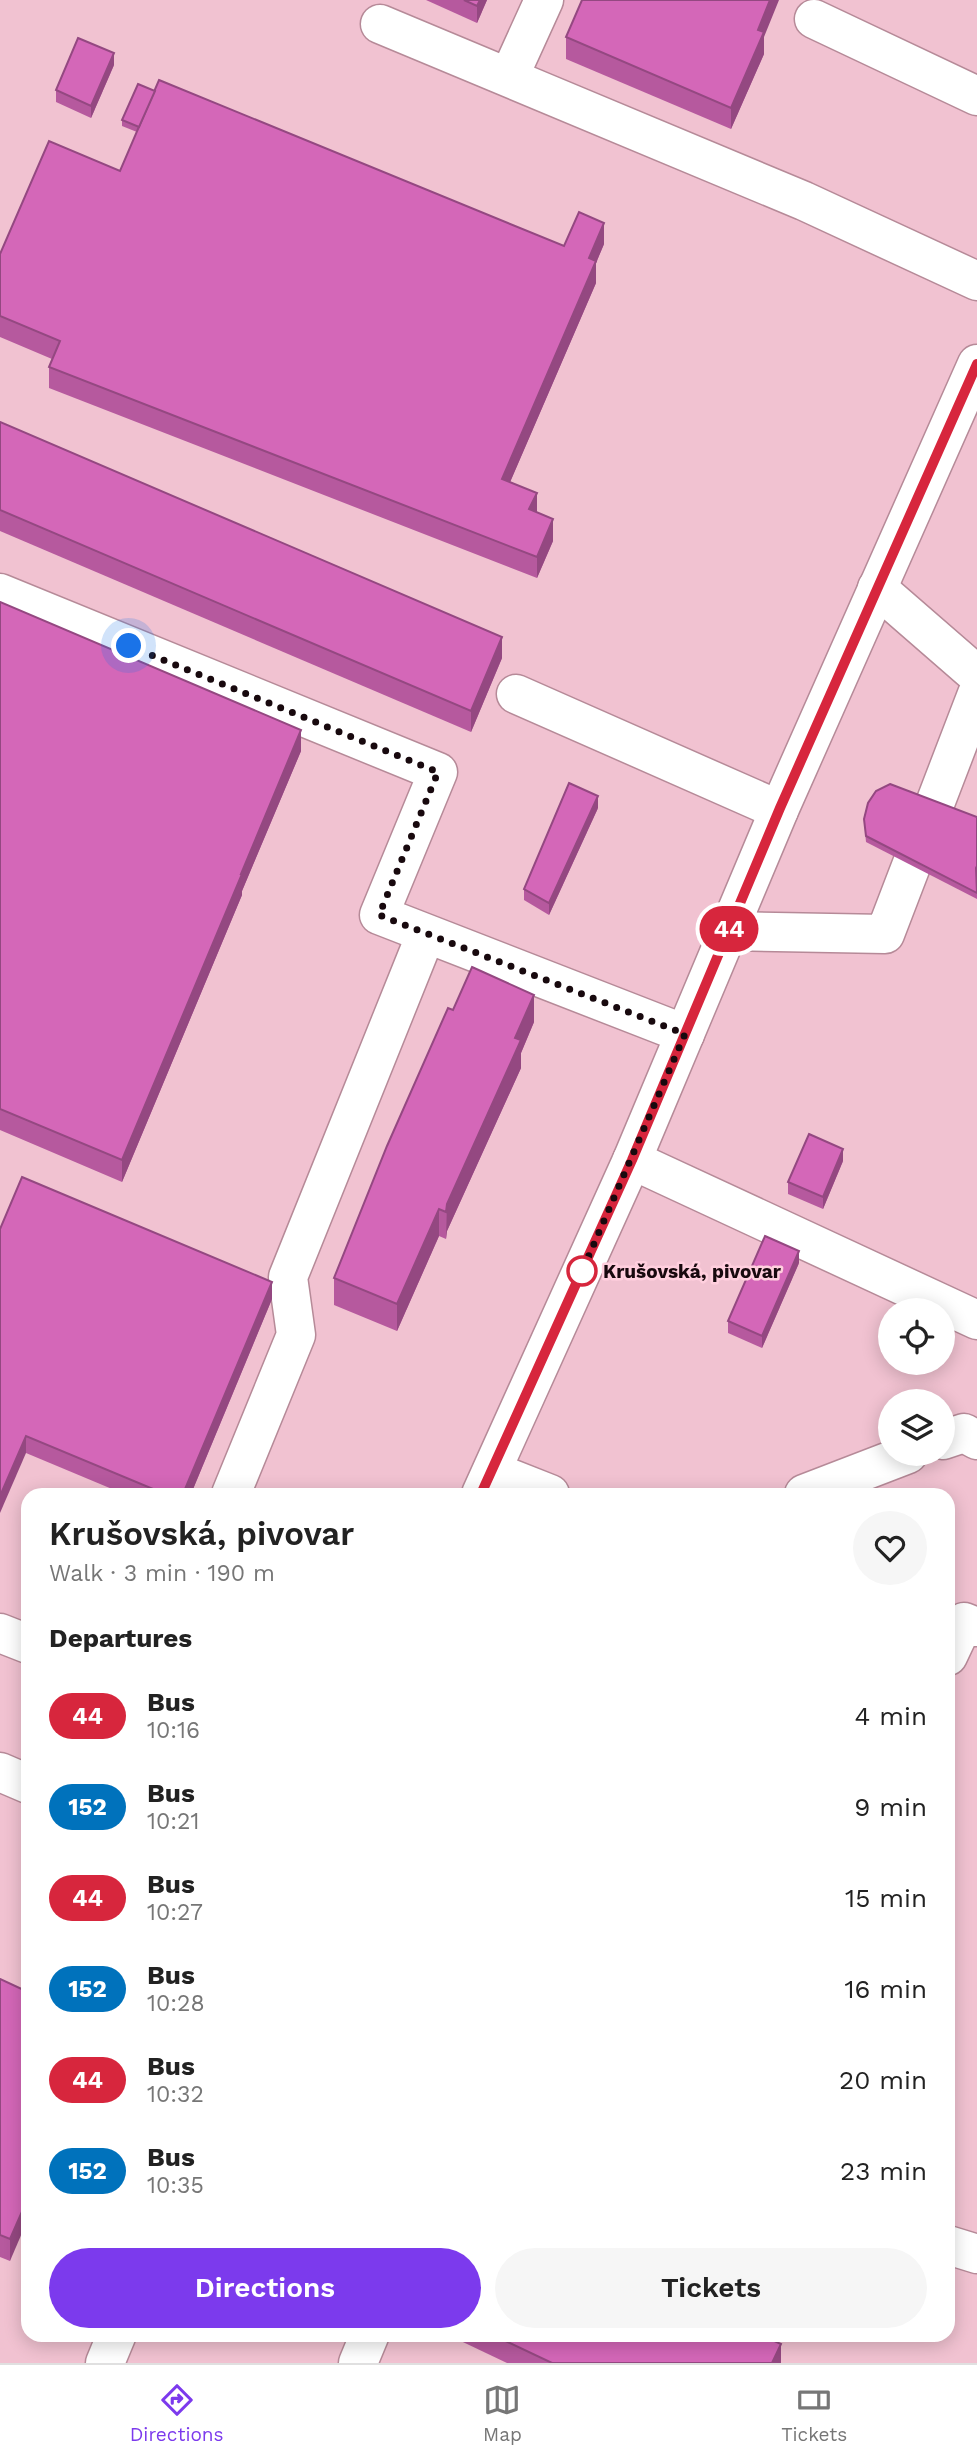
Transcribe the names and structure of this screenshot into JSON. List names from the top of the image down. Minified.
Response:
{"places":["Krušovská, pivovar"],"lines":["bus line 44"],"page":{"on_map":"44","heading":[["Krušovská, pivovar","Walk · 3 min · 190 m"],"Departures"],"list":[{"mark":"44","name":"Bus","note":"10:16","value":"4 min"},{"mark":"152","name":"Bus","note":"10:21","value":"9 min"},{"mark":"44","name":"Bus","note":"10:27","value":"15 min"},{"mark":"152","name":"Bus","note":"10:28","value":"16 min"},{"mark":"44","name":"Bus","note":"10:32","value":"20 min"},{"mark":"152","name":"Bus","note":"10:35","value":"23 min"}],"buttons":["Directions","Tickets"],"tabs":["Directions","Map","Tickets"]}}
